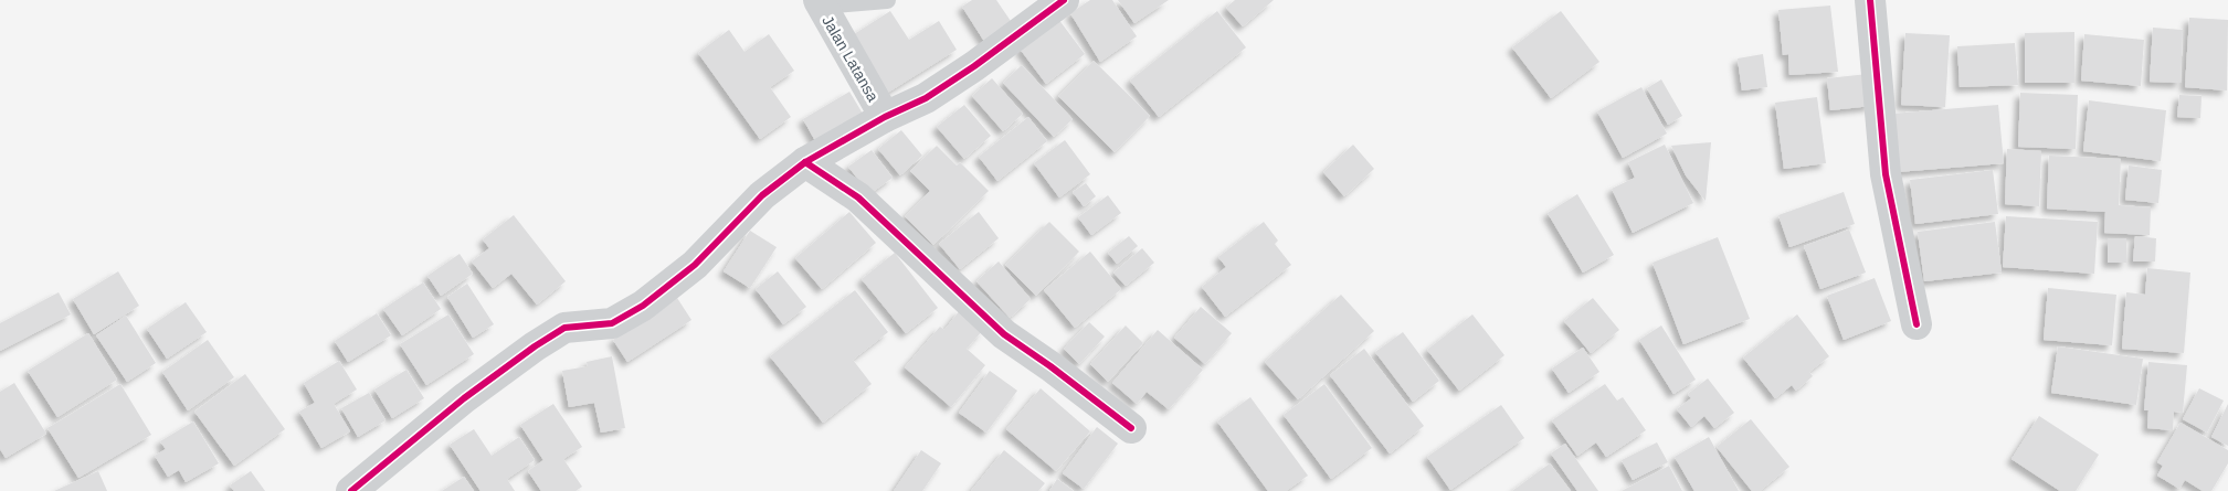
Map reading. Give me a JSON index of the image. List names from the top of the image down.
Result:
{
  "streets": {
    "street": ["Jalan Latansa"]
  }
}
